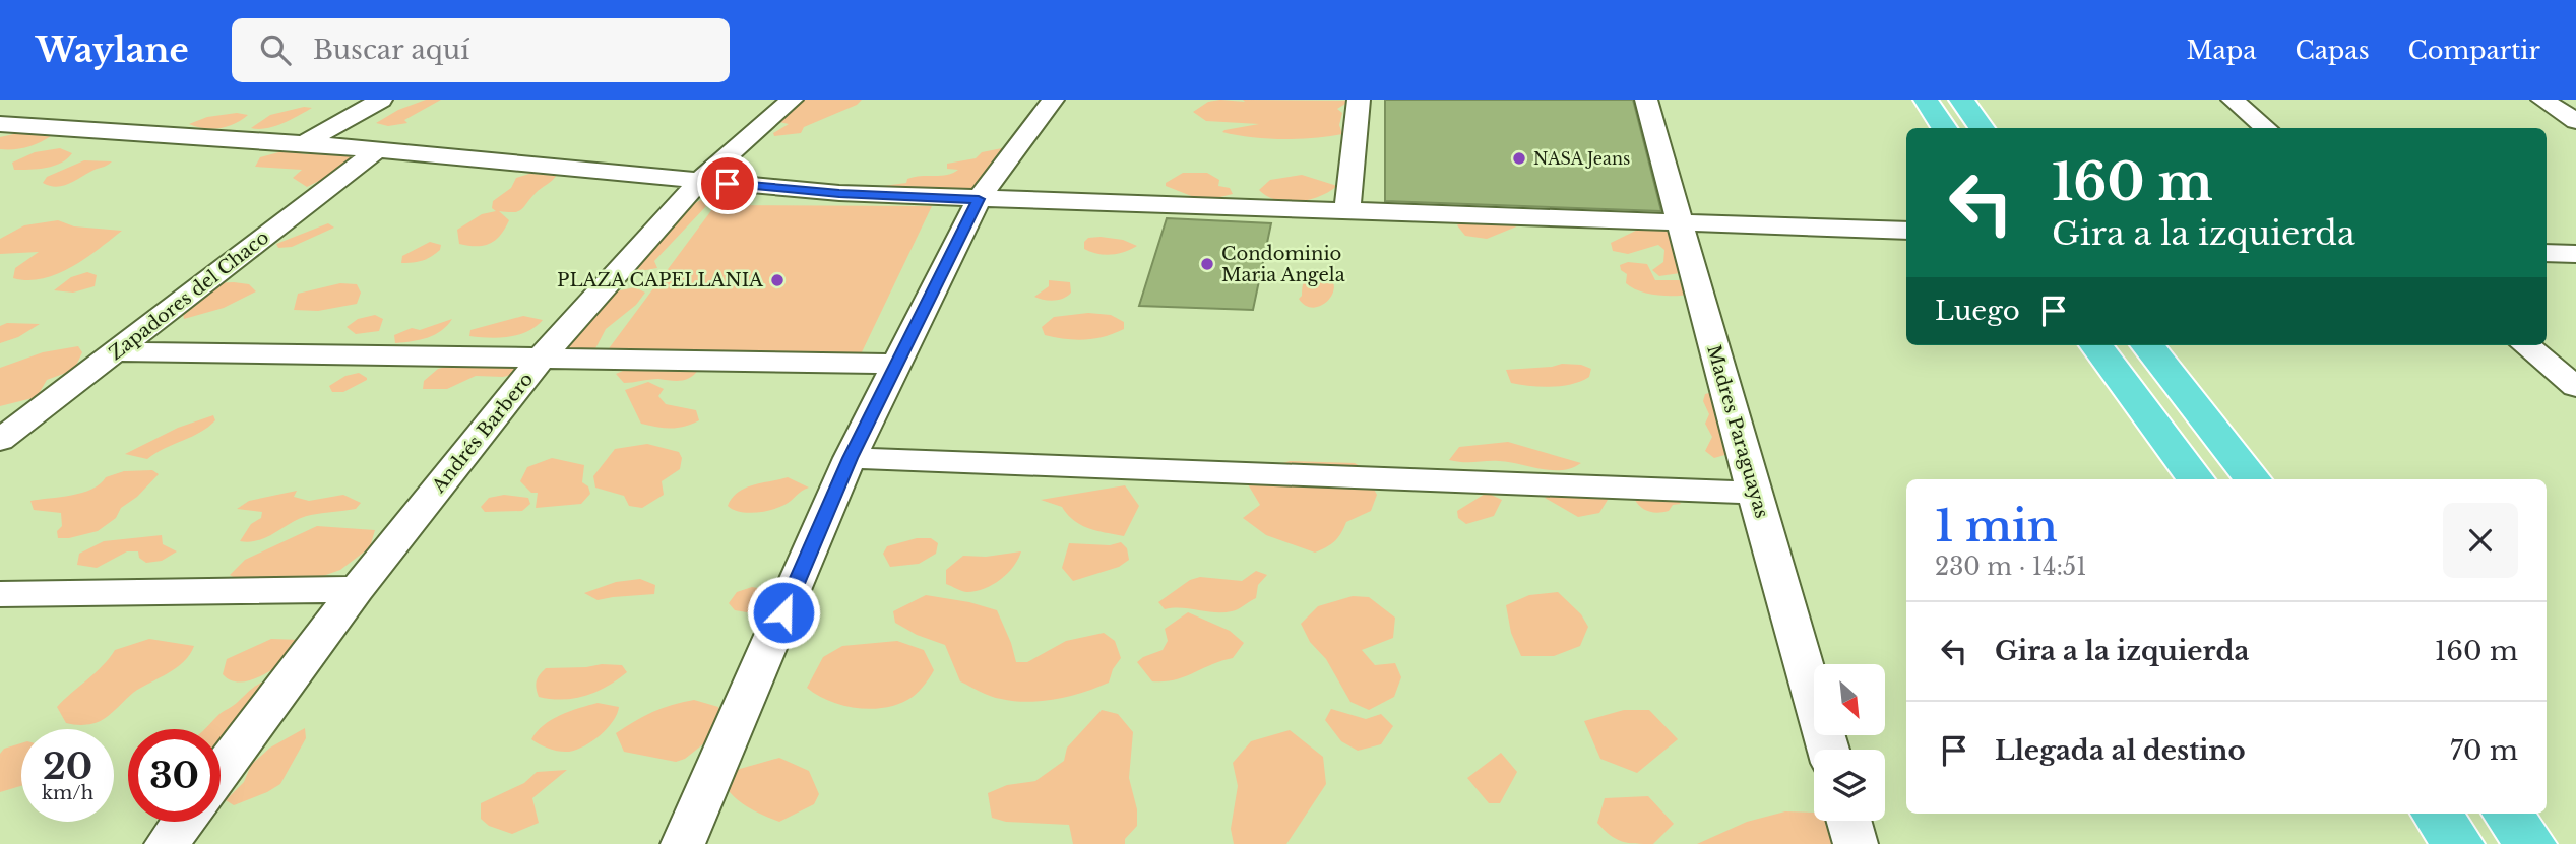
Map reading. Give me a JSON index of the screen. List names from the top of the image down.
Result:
{
  "streets": {
    "street": ["Zapadores del Chaco", "Madres Paraguayas", "Andrés Barbero"]
  },
  "places": ["NASA Jeans", "Condominio Maria Angela", "PLAZA CAPELLANIA"],
  "north": "bottom right",
  "page": {
    "header": "Waylane",
    "search": "Buscar aquí",
    "nav": ["Mapa", "Capas", "Compartir"],
    "turn": ["160 m", "Gira a la izquierda"],
    "then": "Luego",
    "heading": ["1 min", "230 m · 14:51"],
    "list": [
      {
        "name": "Gira a la izquierda",
        "value": "160 m"
      },
      {
        "name": "Llegada al destino",
        "value": "70 m"
      }
    ],
    "speed": "20 km/h",
    "limit": "30"
  }
}
